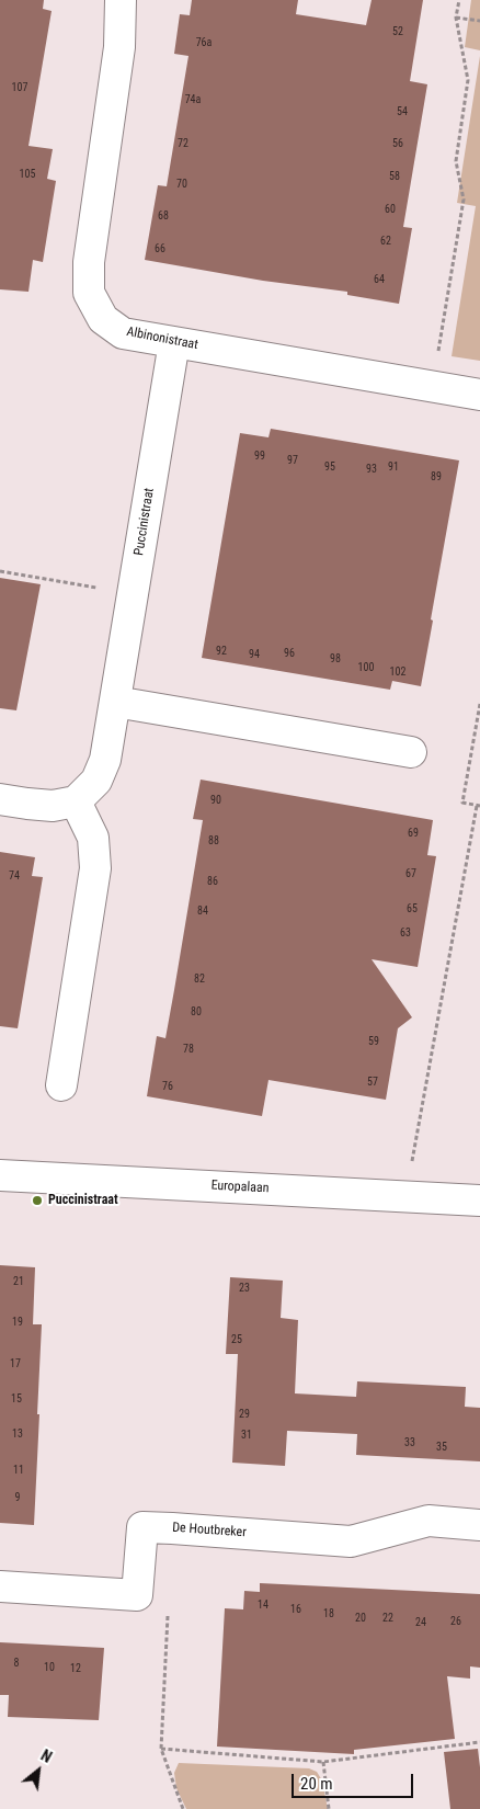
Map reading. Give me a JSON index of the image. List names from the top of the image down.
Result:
{
  "streets": {
    "street": [
      "Albinonistraat",
      "Puccinistraat",
      "Europalaan",
      "De Houtbreker"
    ]
  },
  "crossings": [
    ["Albinonistraat", "Puccinistraat"]
  ],
  "places": ["Puccinistraat"],
  "house_numbers": [
    "52",
    "76a",
    "107",
    "74a",
    "54",
    "72",
    "56",
    "105",
    "58",
    "70",
    "60",
    "68",
    "62",
    "66",
    "64",
    "99",
    "97",
    "95",
    "91",
    "93",
    "89",
    "92",
    "96",
    "94",
    "98",
    "100",
    "102",
    "90",
    "69",
    "88",
    "67",
    "74",
    "86",
    "65",
    "84",
    "63",
    "82",
    "80",
    "59",
    "78",
    "57",
    "76",
    "21",
    "23",
    "19",
    "25",
    "17",
    "15",
    "29",
    "13",
    "31",
    "33",
    "35",
    "11",
    "9",
    "14",
    "16",
    "18",
    "20",
    "22",
    "26",
    "24",
    "8",
    "10",
    "12"
  ],
  "scale_bar": "20 m",
  "north": "top right"
}
